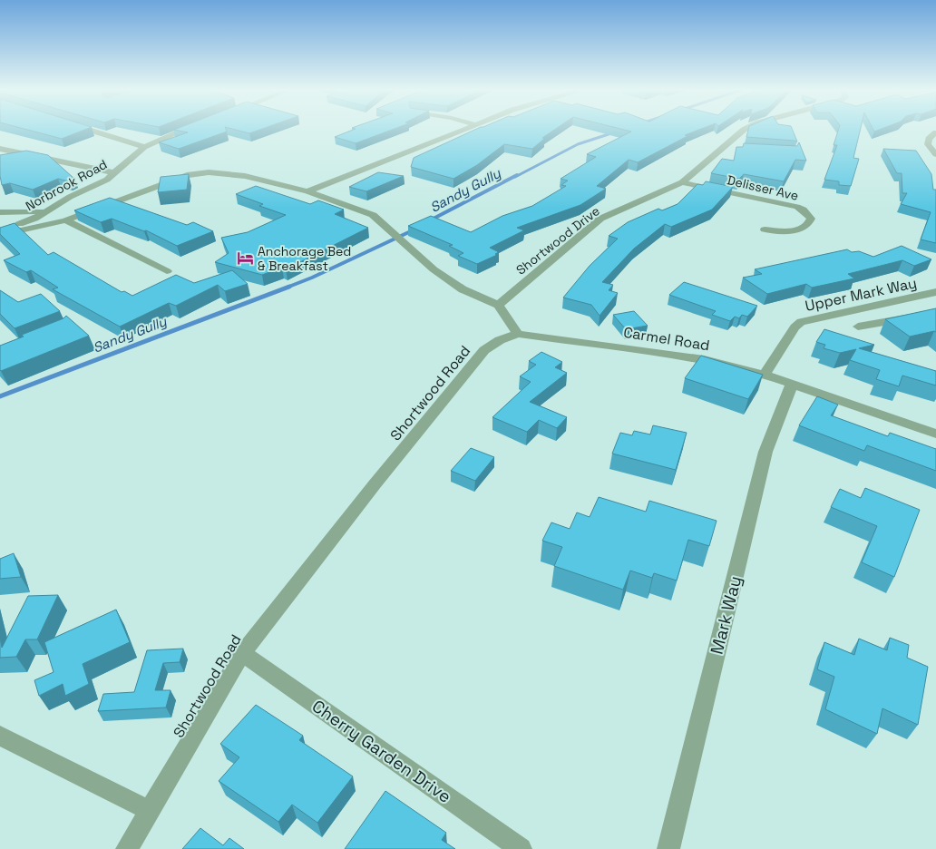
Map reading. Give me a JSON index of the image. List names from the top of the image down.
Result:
{
  "streets": {
    "street": [
      "Norbrook Road",
      "Delisser Ave",
      "Shortwood Drive",
      "Upper Mark Way",
      "Carmel Road",
      "Shortwood Road",
      "Mark Way",
      "Cherry Garden Drive"
    ]
  },
  "crossings": [
    ["Delisser Ave", "Shortwood Drive"],
    ["Upper Mark Way", "Carmel Road"],
    ["Carmel Road", "Shortwood Road"],
    ["Carmel Road", "Mark Way"],
    ["Shortwood Road", "Cherry Garden Drive"]
  ],
  "water": ["Sandy Gully"],
  "places": {
    "hotel": ["Anchorage Bed & Breakfast"]
  }
}
